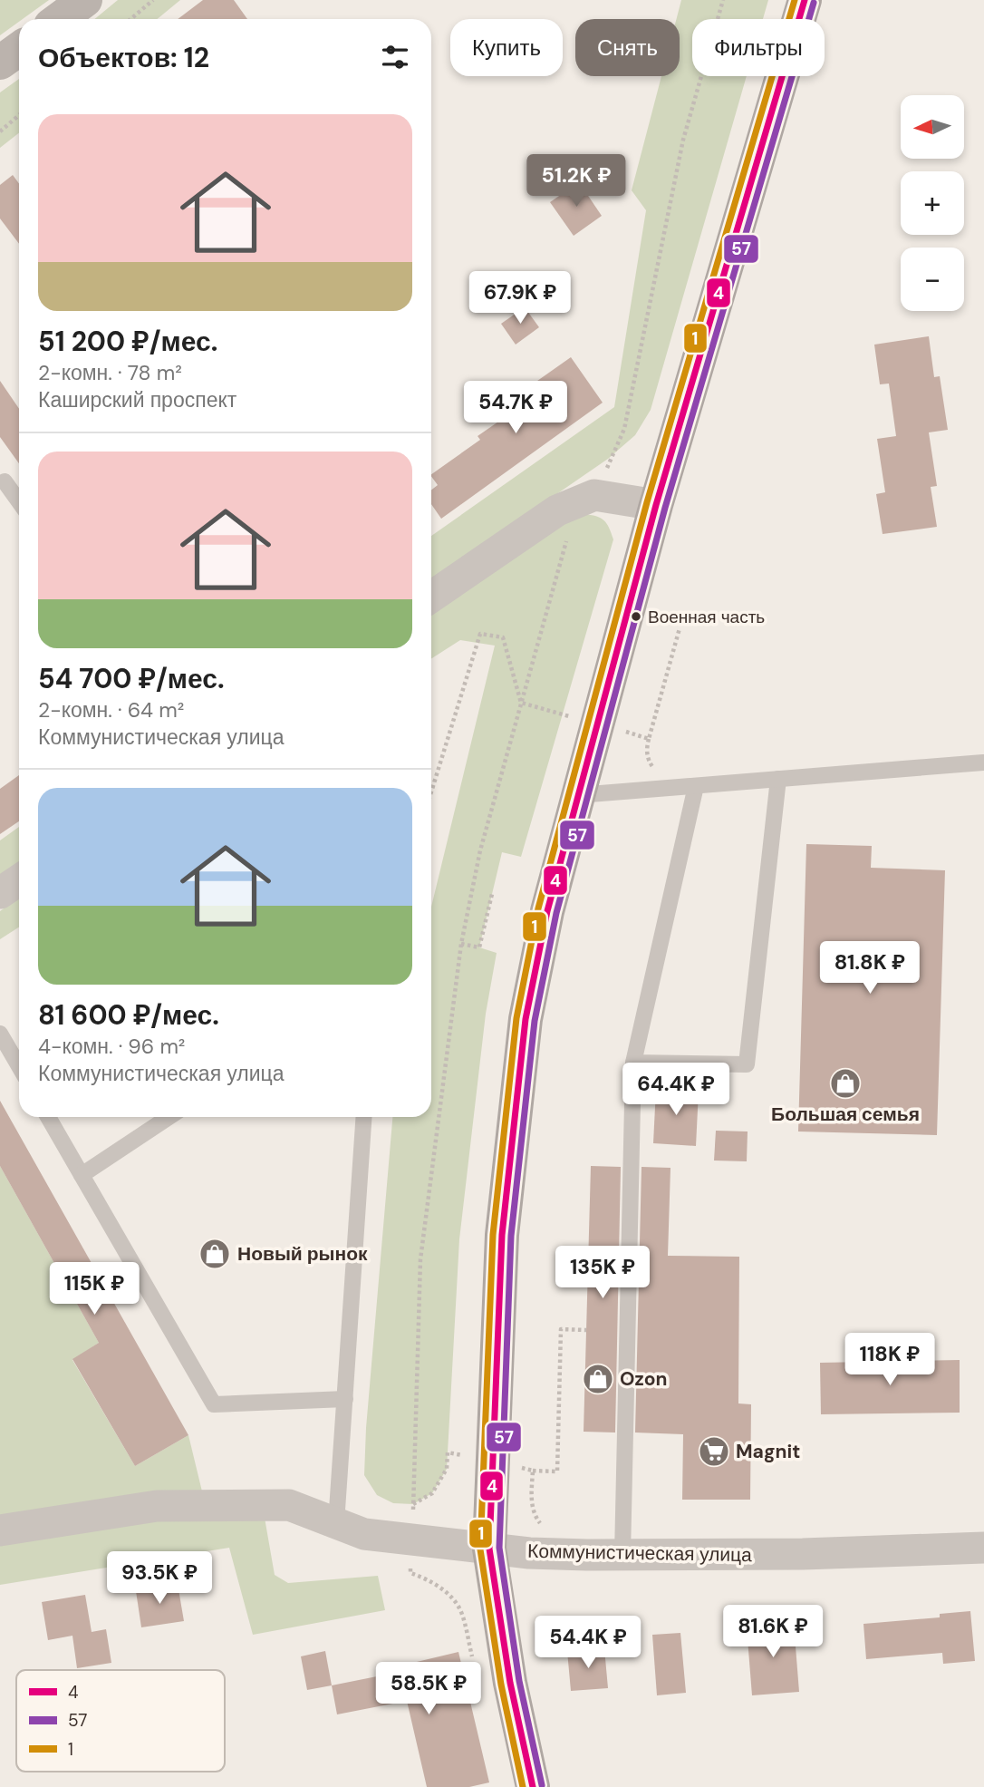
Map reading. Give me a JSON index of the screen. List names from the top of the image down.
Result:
{
  "streets": {
    "street": ["Коммунистическая улица"]
  },
  "places": {
    "other": ["Военная часть"],
    "shop": ["Большая семья", "Новый рынок", "Ozon"],
    "supermarket": ["Magnit"]
  },
  "lines": ["transit line 4", "transit line 1", "transit line 57"],
  "legend": ["4", "57", "1"],
  "north": "left",
  "page": {
    "chip": ["Купить", "Снять", "Фильтры"],
    "heading": "Объектов: 12",
    "map_buttons": ["+", "−"],
    "list": [
      {
        "name": "51 200 ₽/мес.",
        "note": "2-комн. · 78 m² · Каширский проспект"
      },
      {
        "name": "54 700 ₽/мес.",
        "note": "2-комн. · 64 m² · Коммунистическая улица"
      },
      {
        "name": "81 600 ₽/мес.",
        "note": "4-комн. · 96 m² · Коммунистическая улица"
      }
    ],
    "price": [
      "51.2K ₽",
      "67.9K ₽",
      "54.7K ₽",
      "81.8K ₽",
      "64.4K ₽",
      "135K ₽",
      "115K ₽",
      "118K ₽",
      "93.5K ₽",
      "81.6K ₽",
      "54.4K ₽",
      "58.5K ₽"
    ]
  }
}
